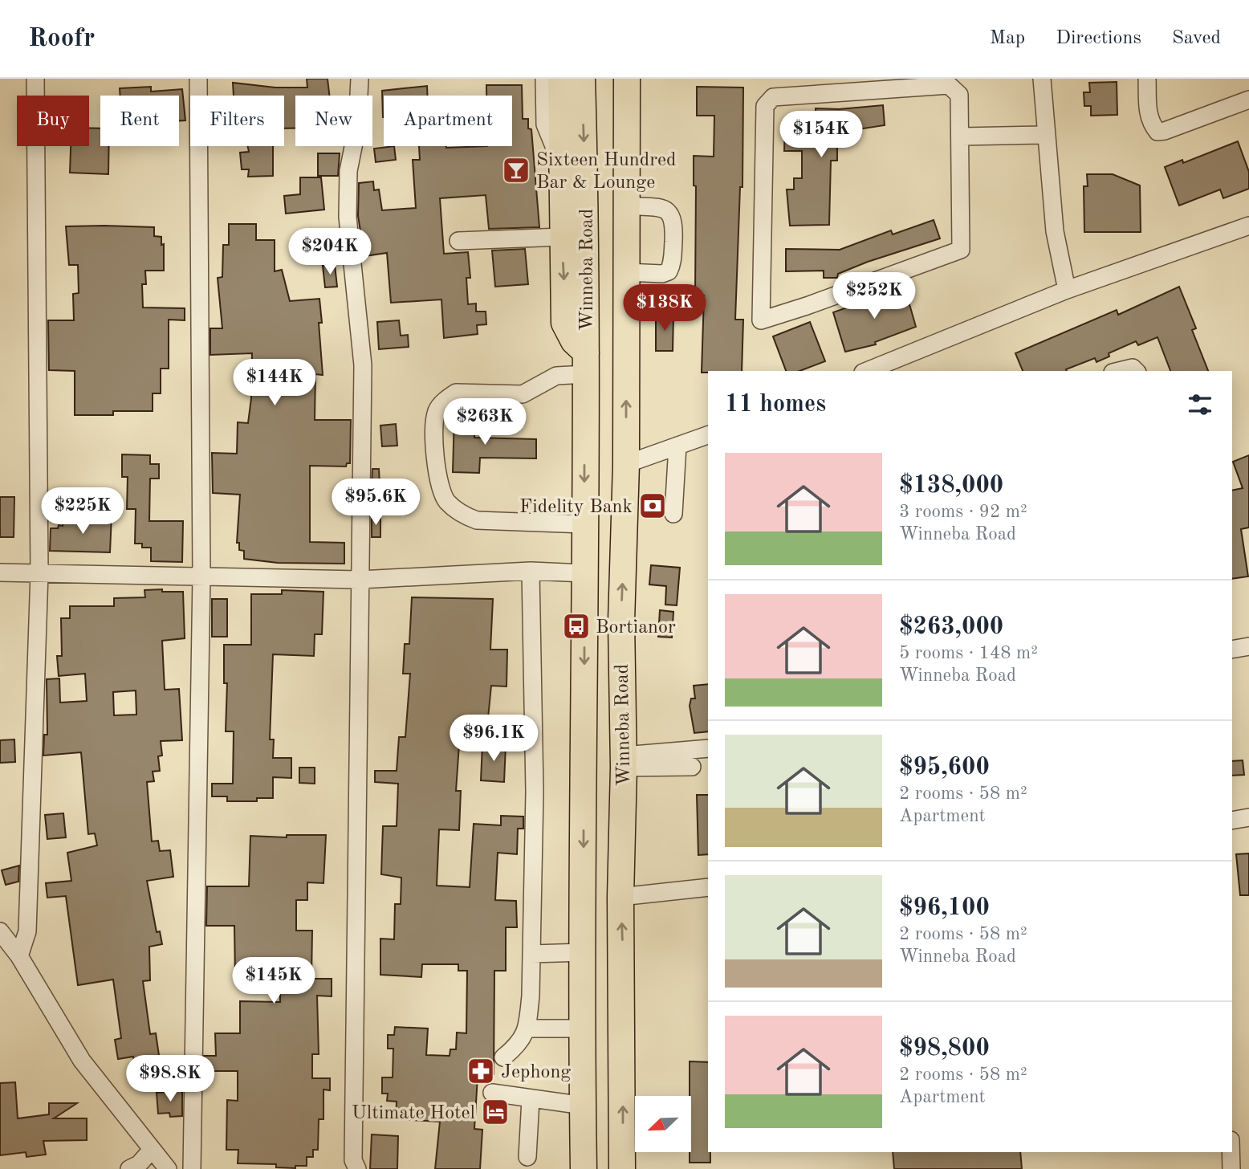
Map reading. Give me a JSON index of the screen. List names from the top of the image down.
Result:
{
  "streets": {
    "highway": ["Winneba Road"]
  },
  "places": {
    "bar": ["Sixteen Hundred Bar & Lounge"],
    "bank": ["Fidelity Bank"],
    "bus stop": ["Bortianor"],
    "pharmacy": ["Jephong"],
    "hotel": ["Ultimate Hotel"]
  },
  "north": "bottom left",
  "page": {
    "header": "Roofr",
    "nav": ["Map", "Directions", "Saved"],
    "chip": [
      "Buy",
      "Rent",
      "Filters",
      "New",
      "Apartment"
    ],
    "price": [
      "$154K",
      "$204K",
      "$252K",
      "$138K",
      "$144K",
      "$263K",
      "$95.6K",
      "$225K",
      "$96.1K",
      "$145K",
      "$98.8K"
    ],
    "heading": "11 homes",
    "list": [
      {
        "name": "$138,000",
        "note": "3 rooms · 92 m² · Winneba Road"
      },
      {
        "name": "$263,000",
        "note": "5 rooms · 148 m² · Winneba Road"
      },
      {
        "name": "$95,600",
        "note": "2 rooms · 58 m² · Apartment"
      },
      {
        "name": "$96,100",
        "note": "2 rooms · 58 m² · Winneba Road"
      },
      {
        "name": "$98,800",
        "note": "2 rooms · 58 m² · Apartment"
      }
    ]
  }
}
